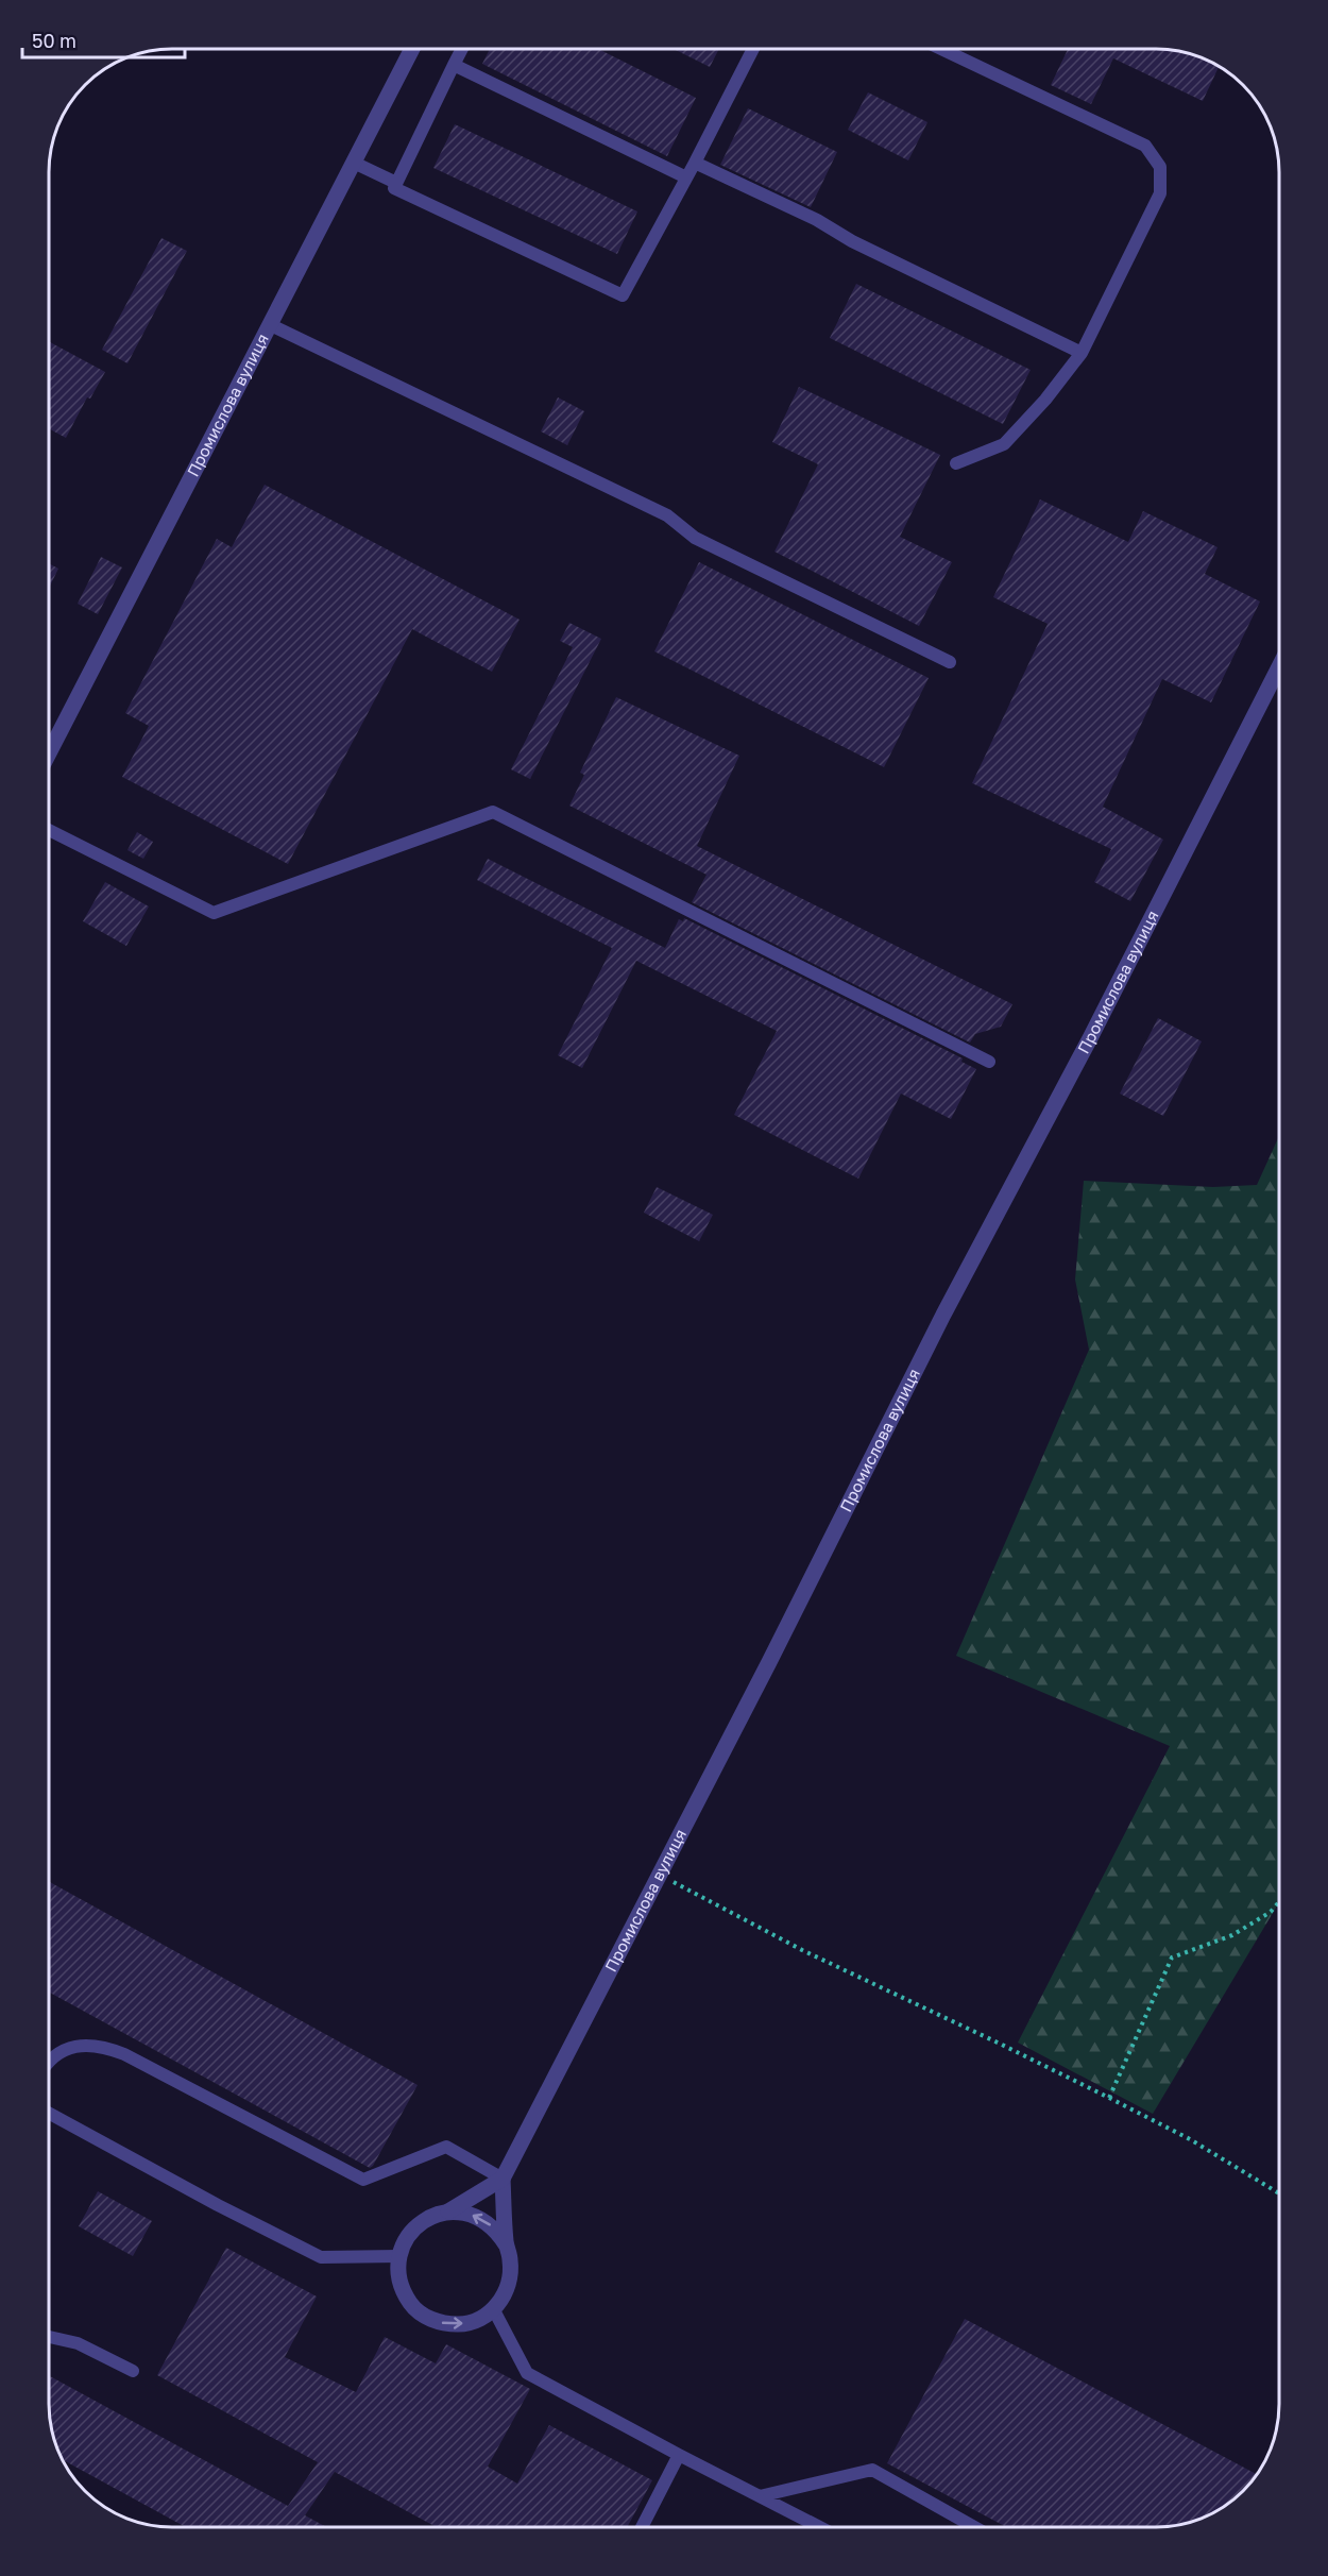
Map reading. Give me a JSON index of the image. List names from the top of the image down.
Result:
{
  "streets": {
    "street": ["Промислова вулиця"]
  },
  "scale_bar": "50 m"
}
